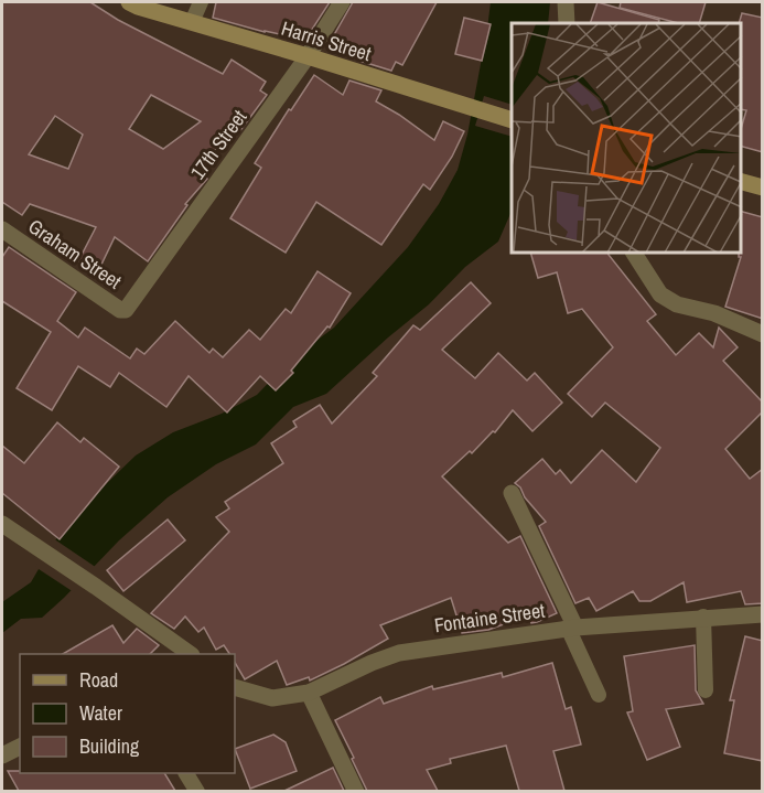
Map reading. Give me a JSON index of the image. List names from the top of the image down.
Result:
{
  "streets": {
    "main road": ["Harris Street"],
    "street": ["17th Street", "Graham Street", "Fontaine Street"]
  },
  "crossings": [
    ["Harris Street", "17th Street"],
    ["17th Street", "Graham Street"]
  ],
  "legend": ["Road", "Water", "Building"]
}
